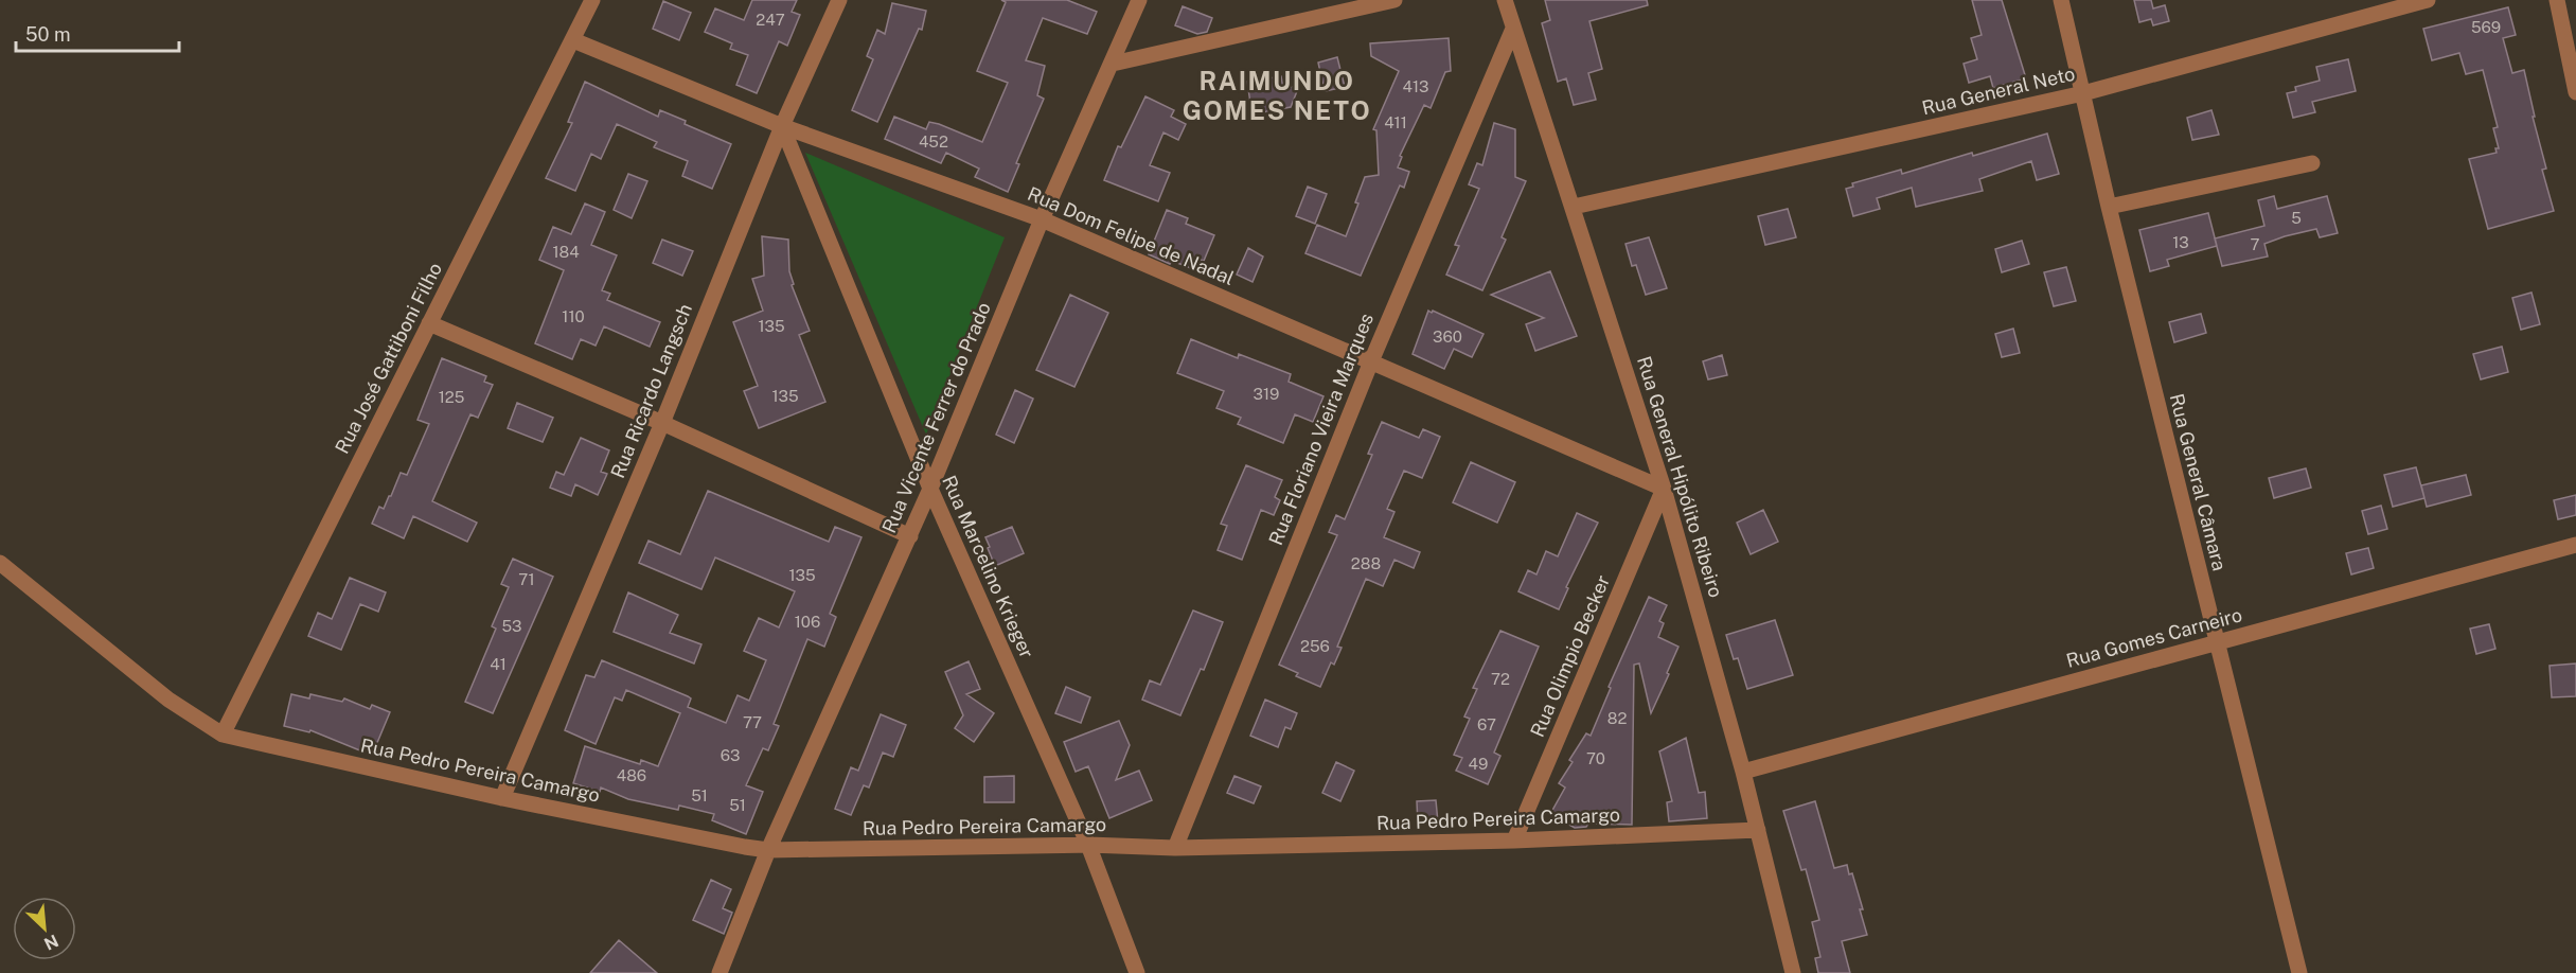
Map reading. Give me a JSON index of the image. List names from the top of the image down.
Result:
{
  "streets": {
    "street": [
      "Rua General Neto",
      "Rua Dom Felipe de Nadal",
      "Rua José Gattiboni Filho",
      "Rua Ricardo Langsch",
      "Rua Vicente Ferrer do Prado",
      "Rua Floriano Vieira Marques",
      "Rua General Hipólito Ribeiro",
      "Rua General Câmara",
      "Rua Marcelino Krieger",
      "Rua Gomes Carneiro",
      "Rua Olimpio Becker",
      "Rua Pedro Pereira Camargo"
    ]
  },
  "crossings": [
    ["Rua General Neto", "Rua General Hipólito Ribeiro"],
    ["Rua General Neto", "Rua General Câmara"],
    ["Rua Dom Felipe de Nadal", "Rua José Gattiboni Filho"],
    ["Rua Dom Felipe de Nadal", "Rua Ricardo Langsch"],
    ["Rua Dom Felipe de Nadal", "Rua Vicente Ferrer do Prado"],
    ["Rua Dom Felipe de Nadal", "Rua Floriano Vieira Marques"],
    ["Rua Dom Felipe de Nadal", "Rua General Hipólito Ribeiro"],
    ["Rua Dom Felipe de Nadal", "Rua Marcelino Krieger"],
    ["Rua Dom Felipe de Nadal", "Rua Olimpio Becker"],
    ["Rua José Gattiboni Filho", "Rua Pedro Pereira Camargo"],
    ["Rua Ricardo Langsch", "Rua Marcelino Krieger"],
    ["Rua Ricardo Langsch", "Rua Pedro Pereira Camargo"],
    ["Rua Vicente Ferrer do Prado", "Rua Marcelino Krieger"],
    ["Rua Vicente Ferrer do Prado", "Rua Pedro Pereira Camargo"],
    ["Rua Floriano Vieira Marques", "Rua General Hipólito Ribeiro"],
    ["Rua Floriano Vieira Marques", "Rua Pedro Pereira Camargo"],
    ["Rua General Hipólito Ribeiro", "Rua Gomes Carneiro"],
    ["Rua General Hipólito Ribeiro", "Rua Olimpio Becker"],
    ["Rua General Hipólito Ribeiro", "Rua Pedro Pereira Camargo"],
    ["Rua General Câmara", "Rua Gomes Carneiro"],
    ["Rua Marcelino Krieger", "Rua Pedro Pereira Camargo"],
    ["Rua Olimpio Becker", "Rua Pedro Pereira Camargo"]
  ],
  "districts": ["RAIMUNDO GOMES NETO"],
  "house_numbers": [
    "247",
    "569",
    "413",
    "411",
    "452",
    "5",
    "13",
    "7",
    "184",
    "110",
    "135",
    "360",
    "319",
    "135",
    "125",
    "288",
    "135",
    "71",
    "106",
    "53",
    "256",
    "41",
    "72",
    "82",
    "77",
    "67",
    "63",
    "70",
    "49",
    "486",
    "51",
    "51"
  ],
  "scale_bar": "50 m",
  "north": "bottom right"
}
